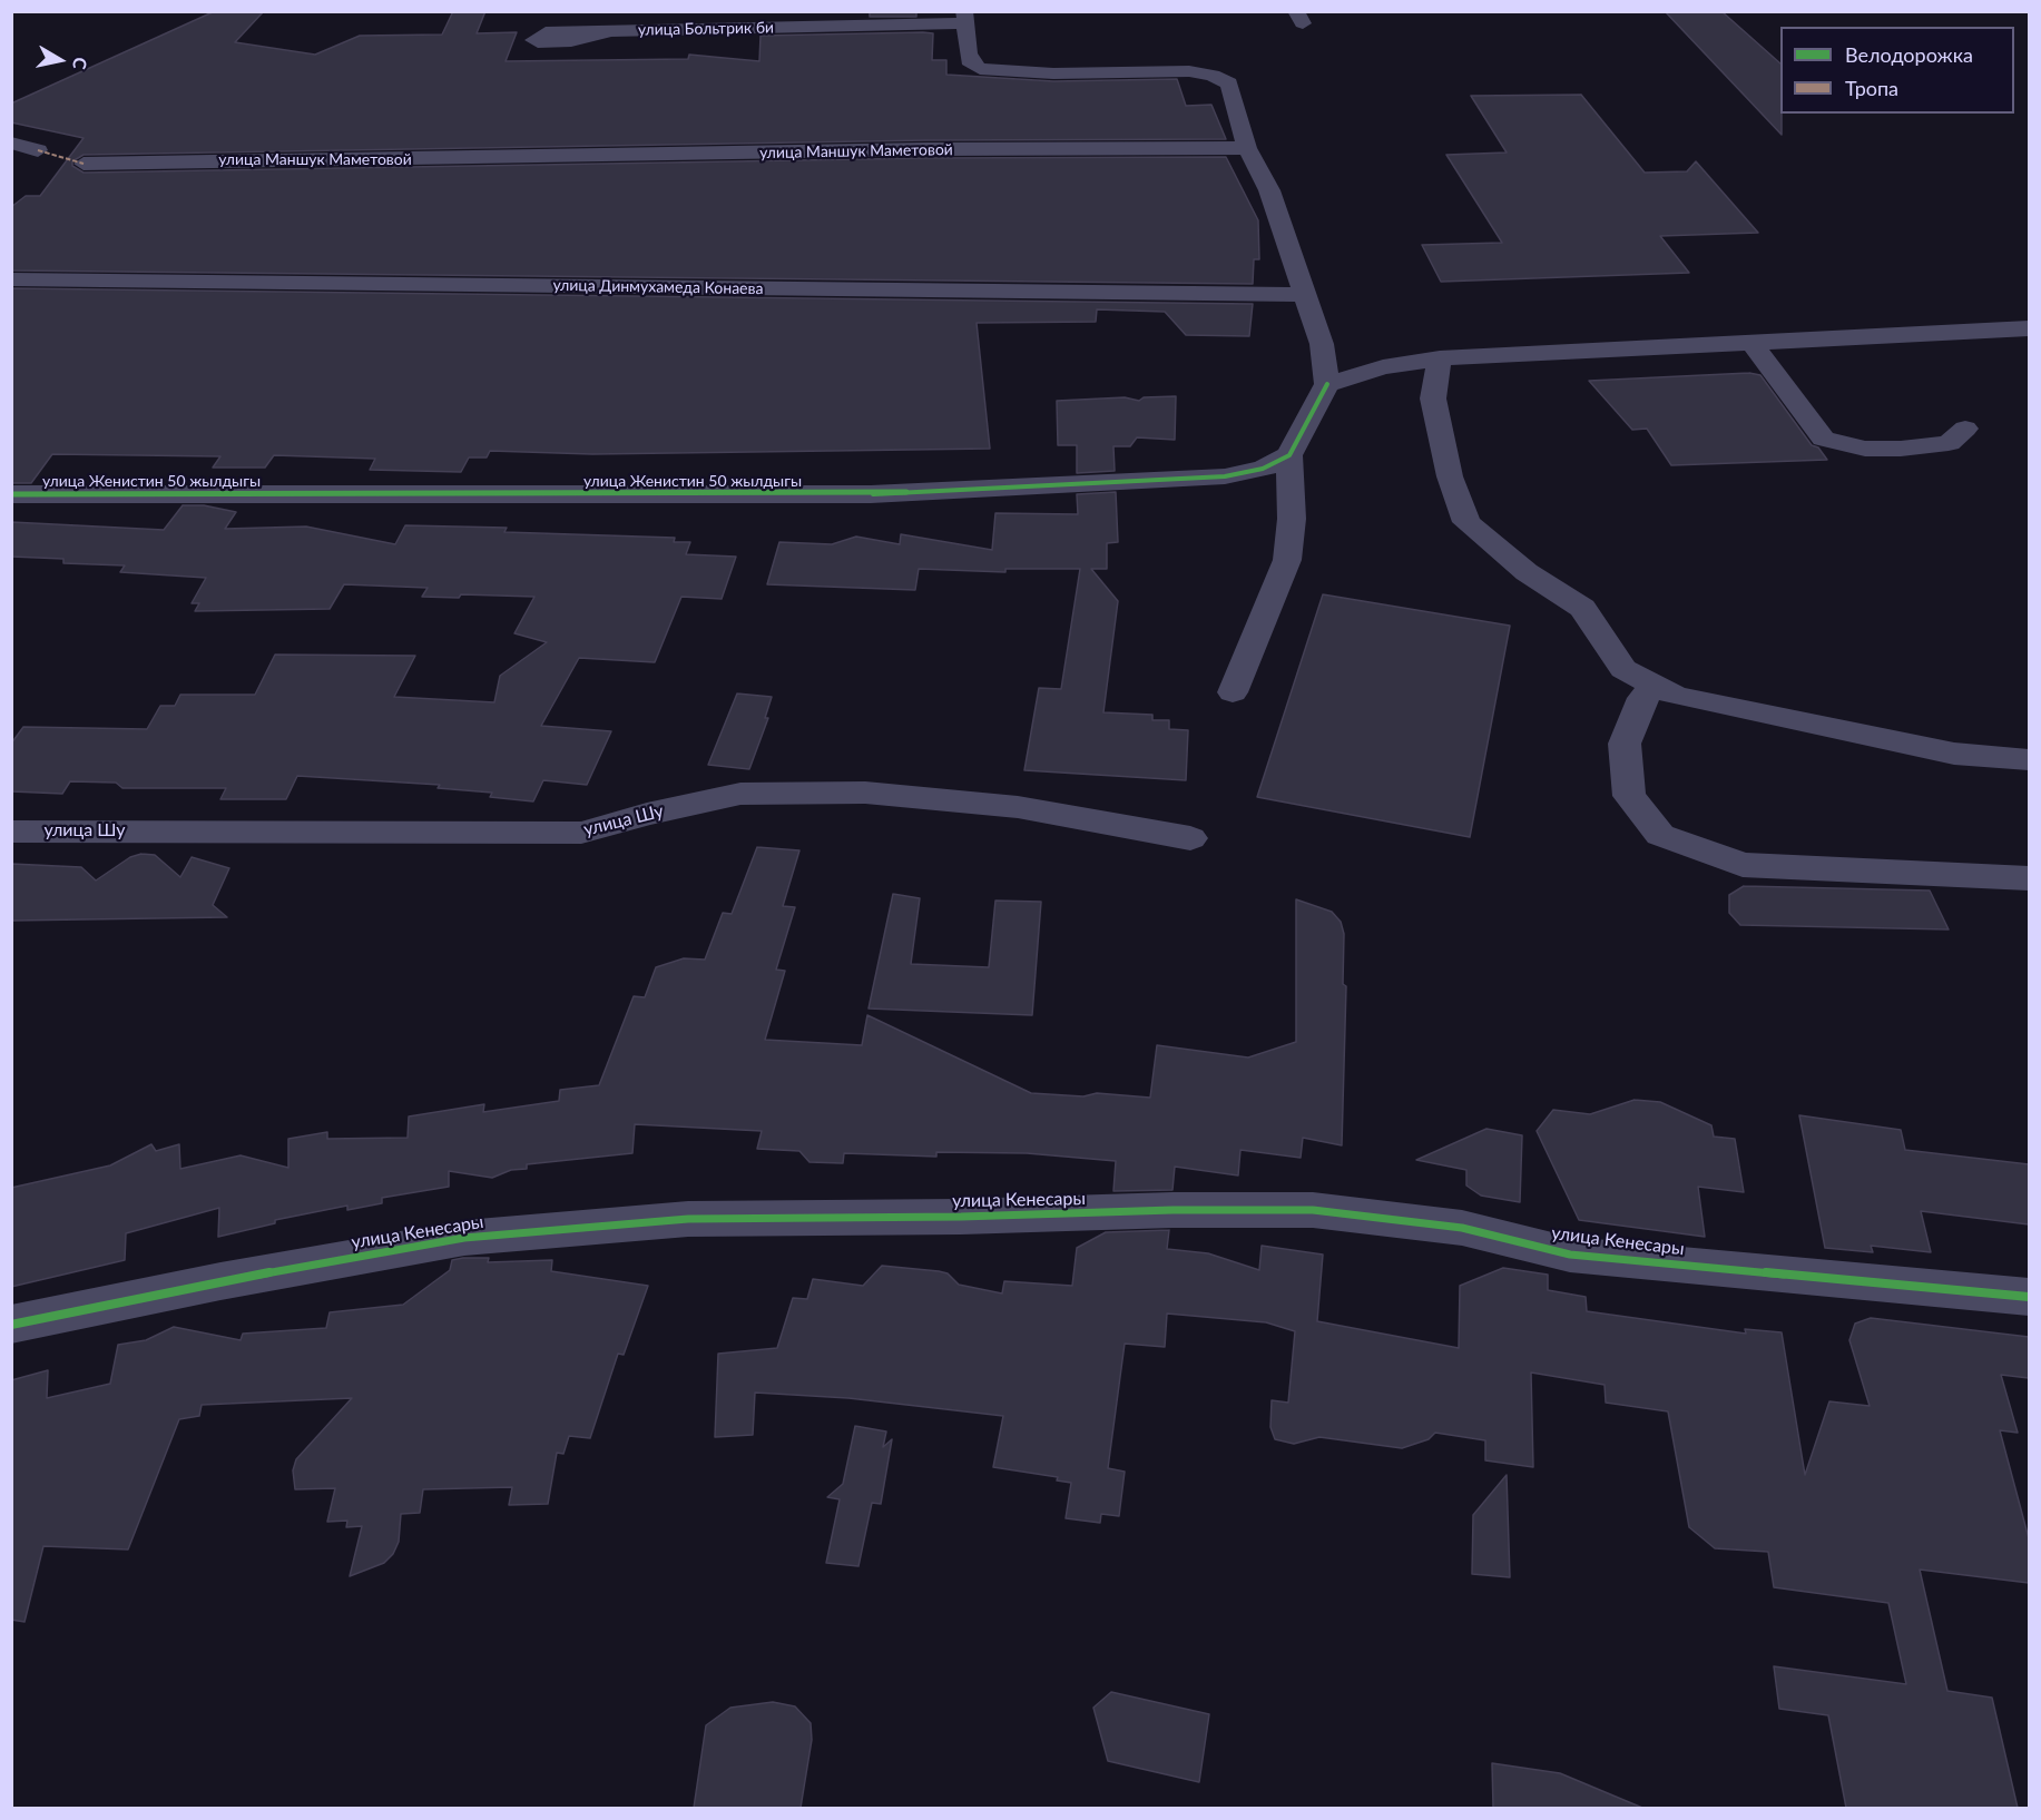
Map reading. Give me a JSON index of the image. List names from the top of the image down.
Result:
{
  "streets": {
    "street": [
      "улица Больтрик би",
      "улица Маншук Маметовой",
      "улица Динмухамеда Конаева",
      "улица Женистин 50 жылдыгы",
      "улица Шу",
      "улица Кенесары"
    ]
  },
  "legend": ["Велодорожка", "Тропа"],
  "north": "right"
}
